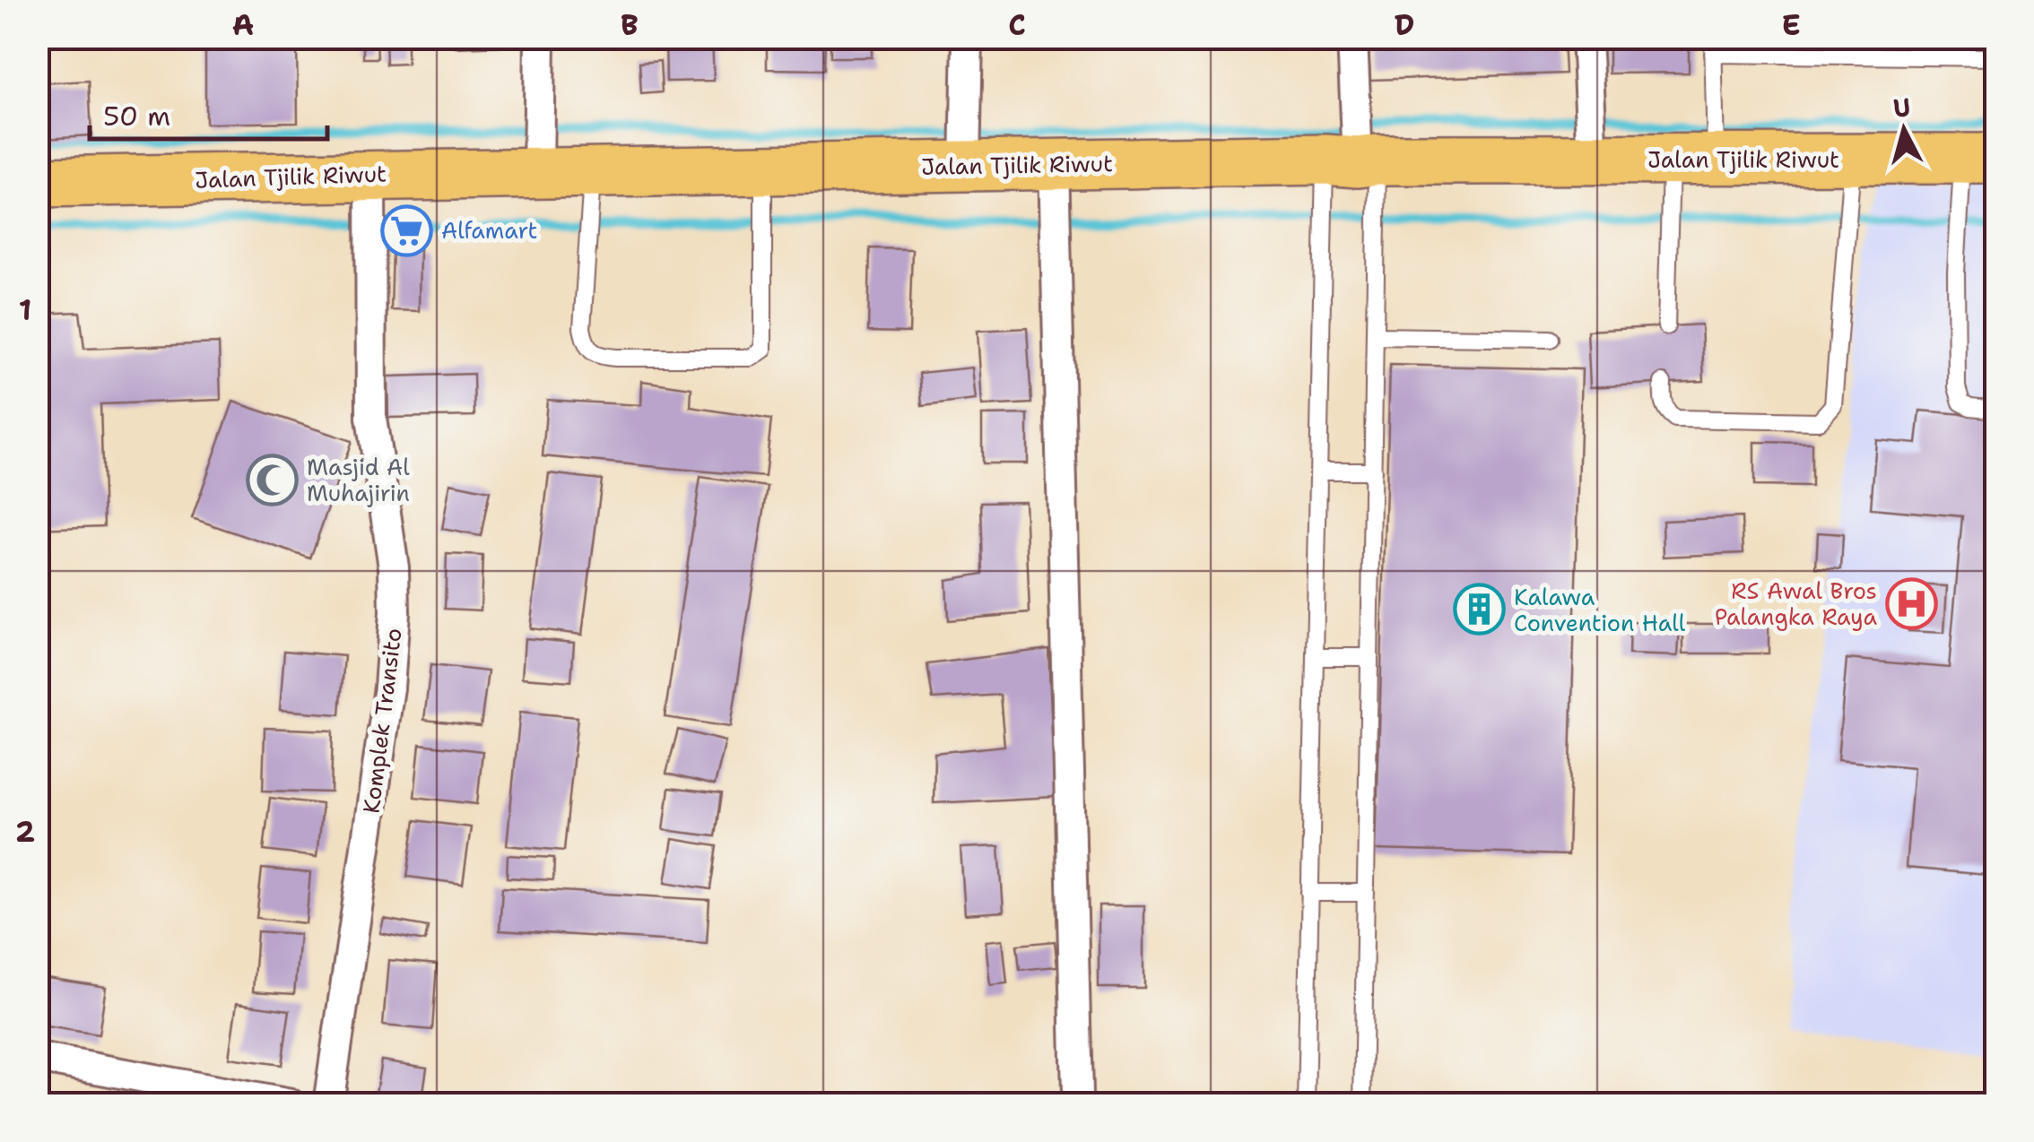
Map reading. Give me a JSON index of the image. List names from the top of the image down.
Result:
{
  "streets": {
    "highway": ["Jalan Tjilik Riwut"],
    "street": ["Komplek Transito"]
  },
  "crossings": [
    ["Jalan Tjilik Riwut", "Komplek Transito"]
  ],
  "places": {
    "supermarket": ["Alfamart"],
    "mosque": ["Masjid Al Muhajirin"],
    "hospital": ["RS Awal Bros Palangka Raya"],
    "building": ["Kalawa Convention Hall"]
  },
  "scale_bar": "50 m",
  "north": "top",
  "grid": {
    "columns": [
      "A",
      "B",
      "C",
      "D",
      "E"
    ],
    "rows": ["1", "2"]
  }
}
